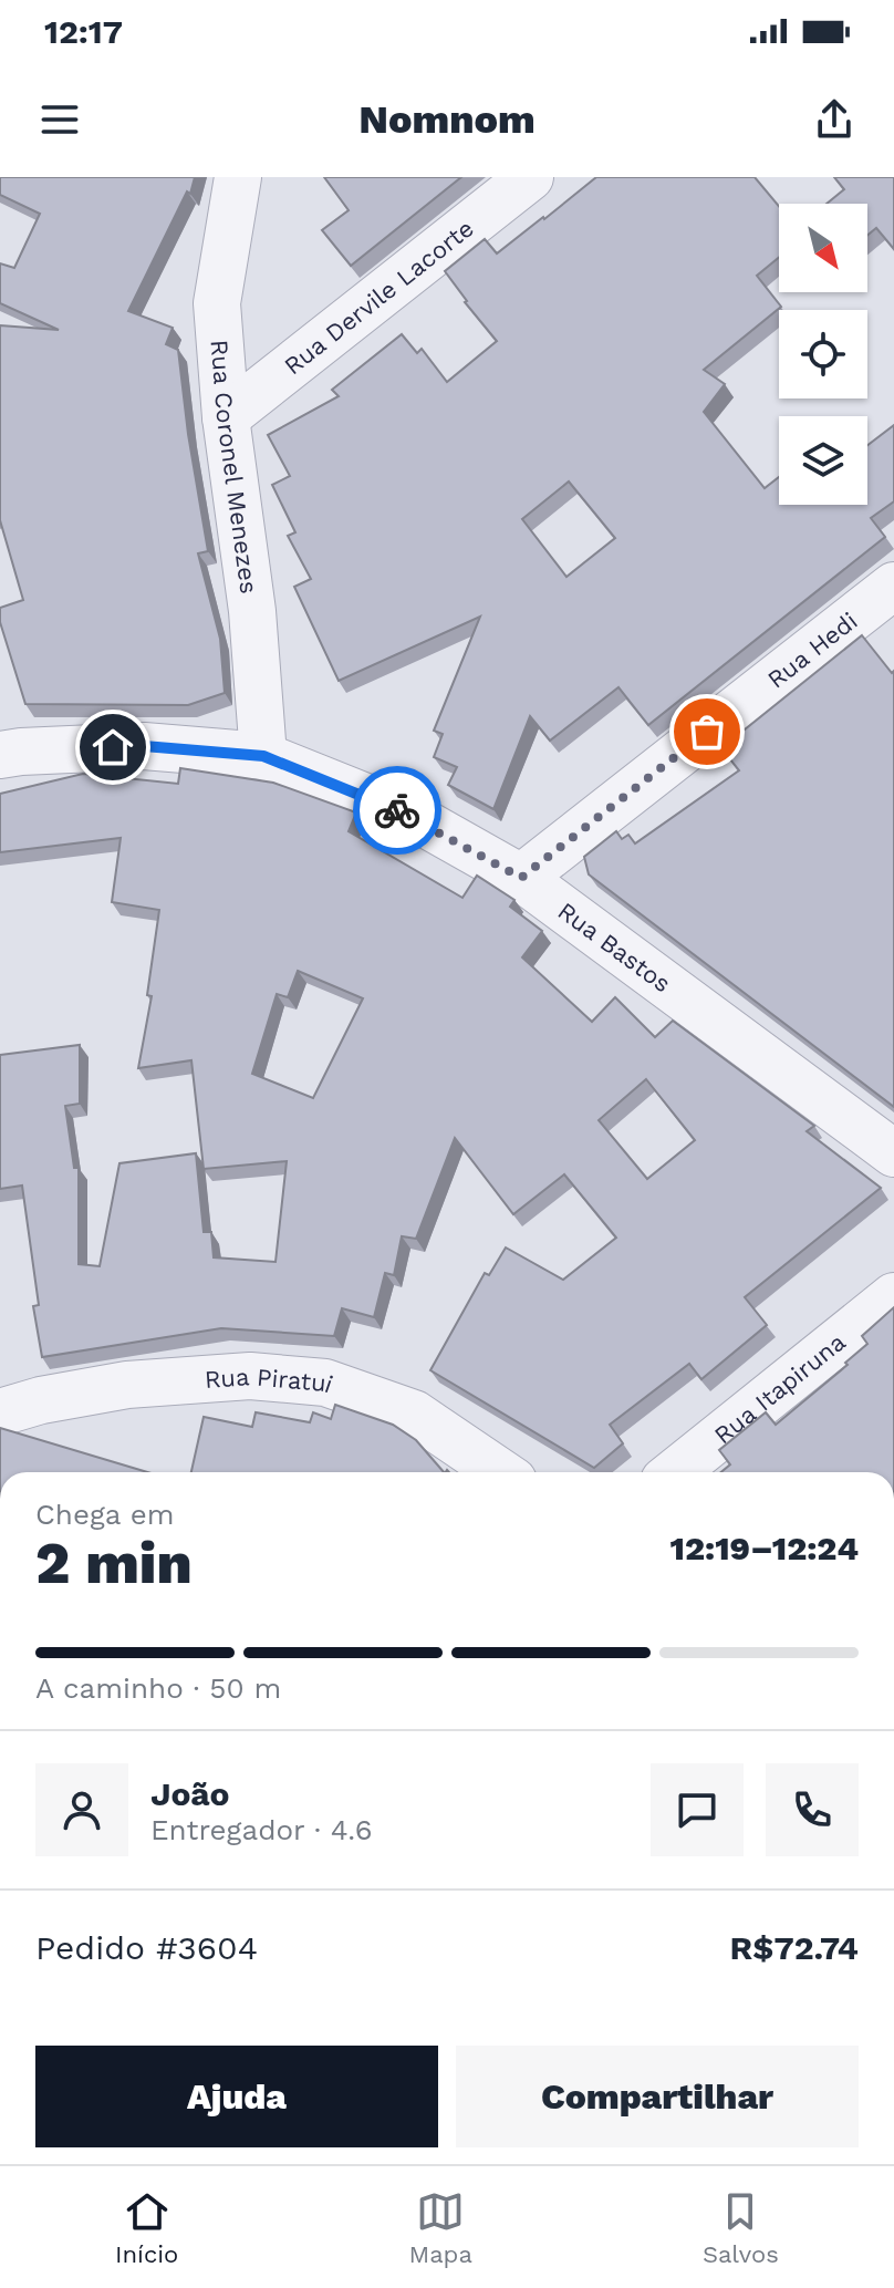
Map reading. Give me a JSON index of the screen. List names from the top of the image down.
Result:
{
  "streets": {
    "street": [
      "Rua Dervile Lacorte",
      "Rua Coronel Menezes",
      "Rua Hedi",
      "Rua Bastos",
      "Rua Piratui",
      "Rua Itapiruna"
    ]
  },
  "crossings": [
    ["Rua Dervile Lacorte", "Rua Coronel Menezes"],
    ["Rua Coronel Menezes", "Rua Bastos"],
    ["Rua Hedi", "Rua Bastos"]
  ],
  "north": "bottom right",
  "page": {
    "status": "12:17",
    "header": "Nomnom",
    "heading": ["2 min", "Chega em", "12:19–12:24"],
    "panel": [
      "João",
      "Entregador · 4.6",
      "Pedido #3604",
      "R$72.74"
    ],
    "bar": "A caminho · 50 m",
    "buttons": ["Ajuda", "Compartilhar"],
    "tabs": ["Início", "Mapa", "Salvos"]
  }
}
